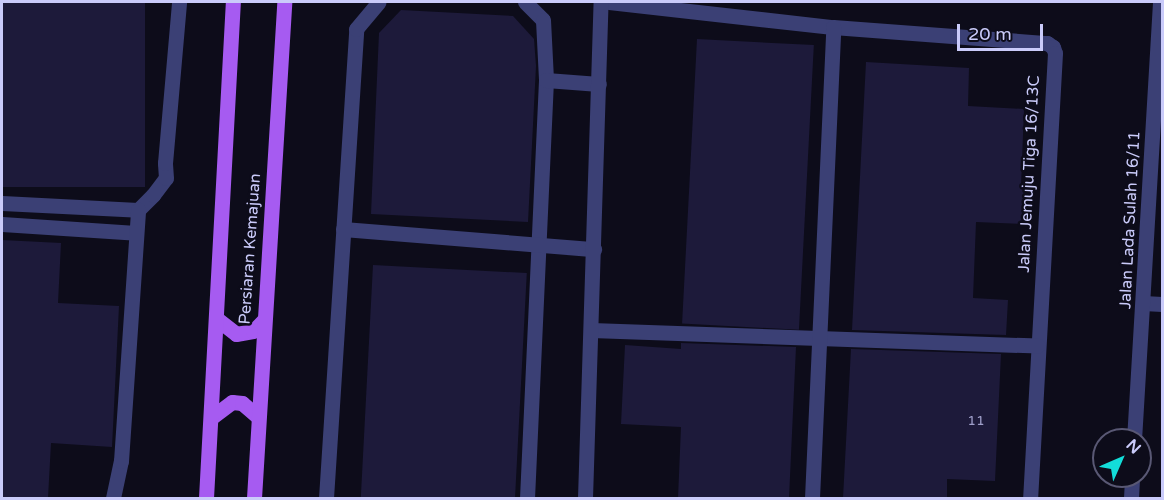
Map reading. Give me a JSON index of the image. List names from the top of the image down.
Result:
{
  "streets": {
    "main road": ["Persiaran Kemajuan"],
    "street": ["Jalan Jemuju Tiga 16/13C", "Jalan Lada Sulah 16/11"]
  },
  "house_numbers": ["11"],
  "scale_bar": "20 m",
  "north": "top right"
}
